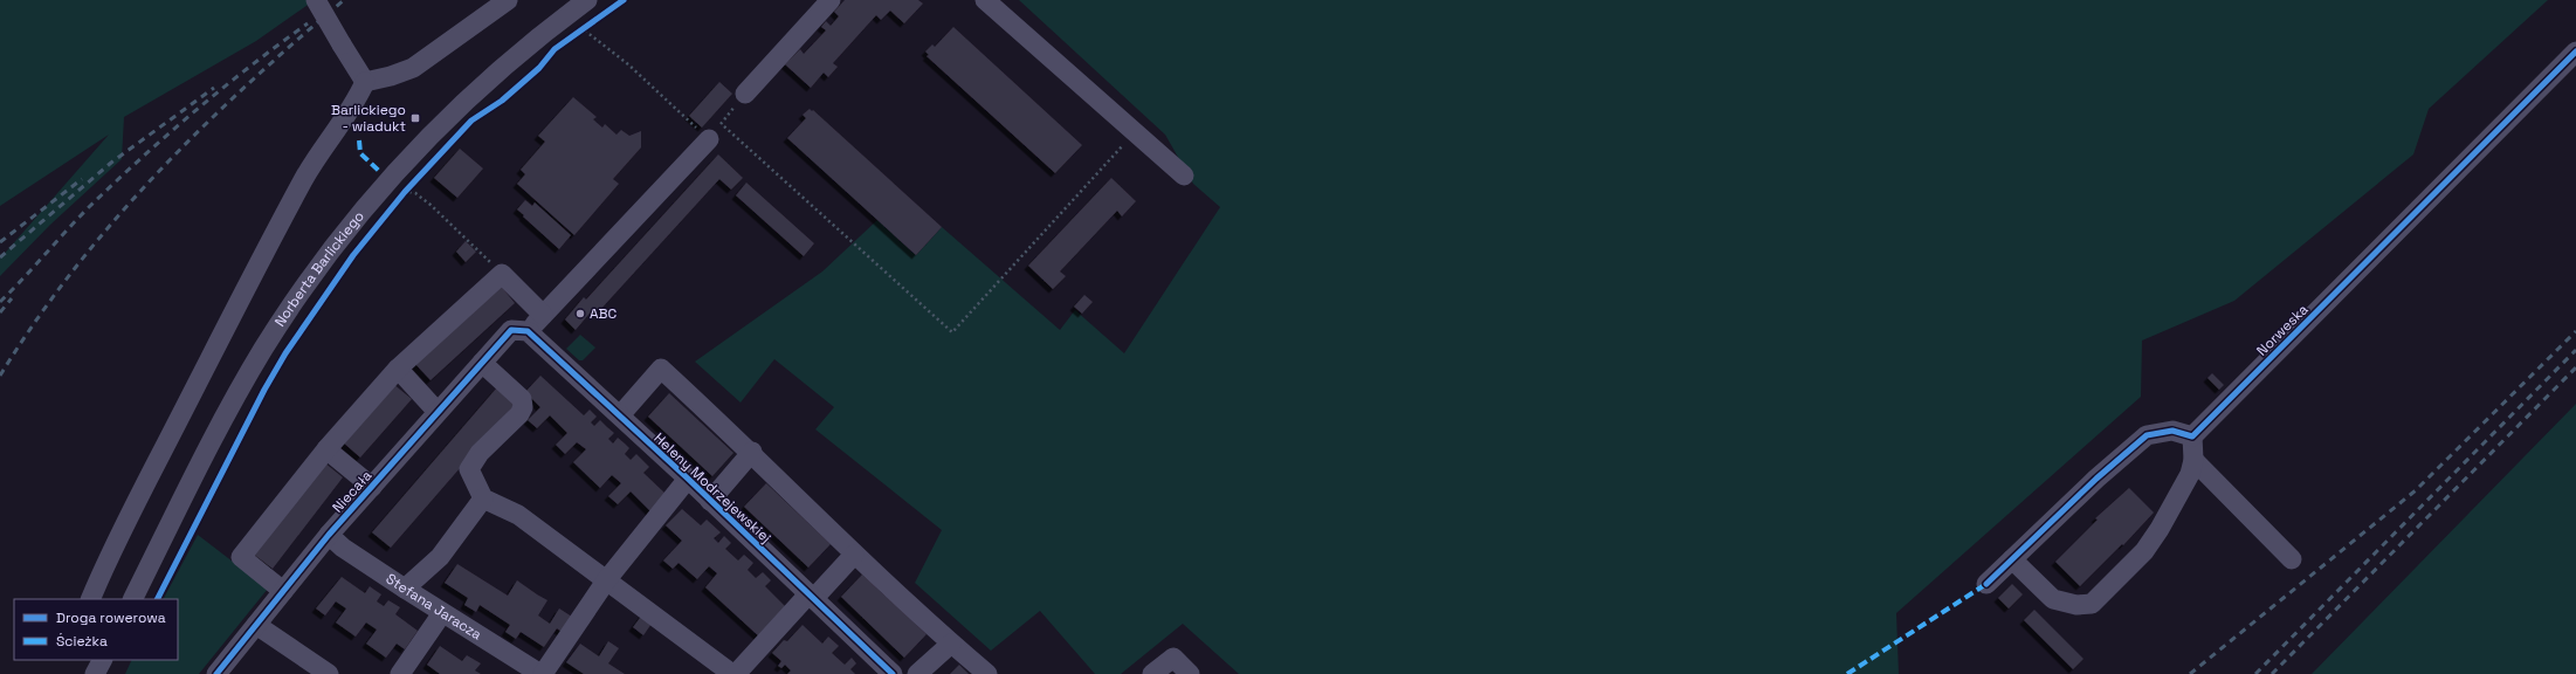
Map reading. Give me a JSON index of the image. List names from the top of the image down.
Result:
{
  "streets": {
    "street": [
      "Norberta Barlickiego",
      "Norweska",
      "Heleny Modrzejewskiej",
      "Niecała",
      "Stefana Jaracza"
    ]
  },
  "crossings": [
    ["Heleny Modrzejewskiej", "Niecała"],
    ["Niecała", "Stefana Jaracza"]
  ],
  "places": {
    "transit": ["Barlickiego - wiadukt"],
    "other": ["ABC"]
  },
  "legend": ["Droga rowerowa", "Ścieżka"]
}
